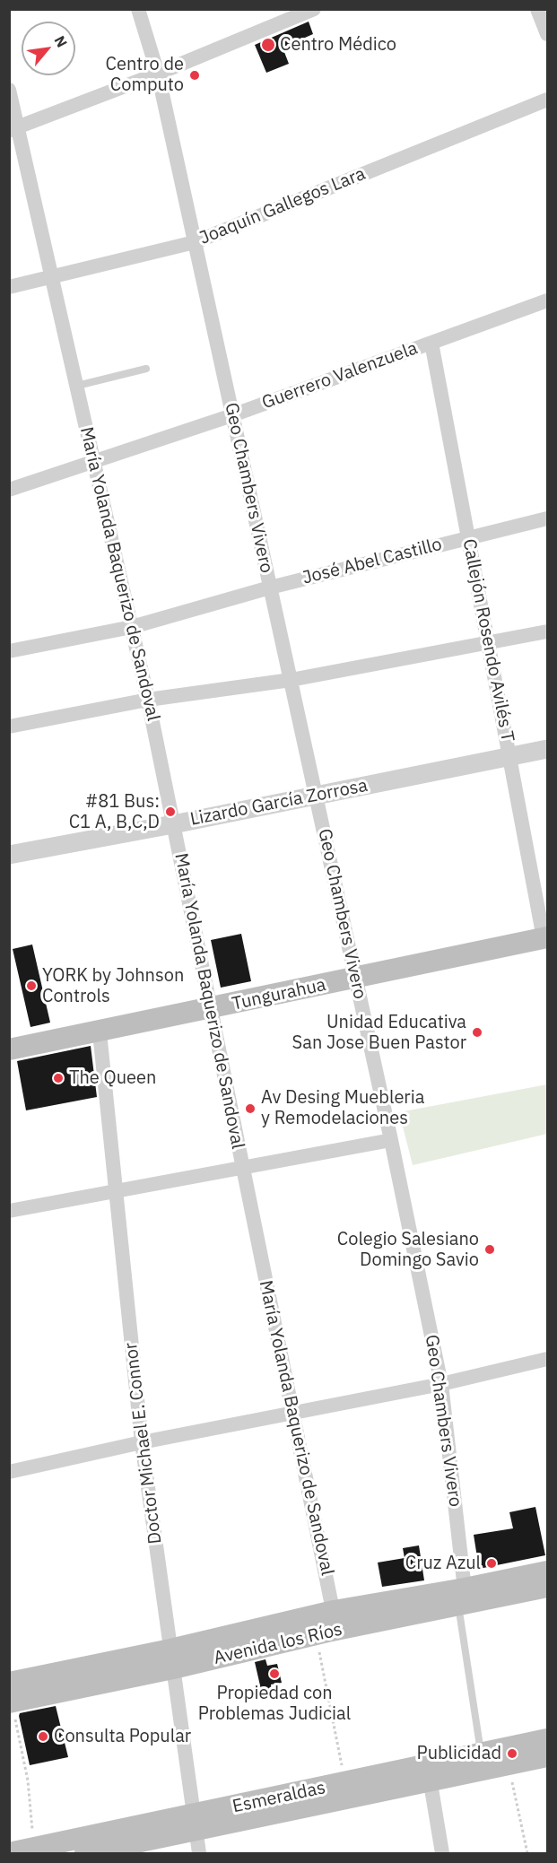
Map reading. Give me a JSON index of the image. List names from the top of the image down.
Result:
{
  "streets": {
    "main road": ["Tungurahua", "Avenida los Ríos", "Esmeraldas"],
    "street": [
      "Joaquín Gallegos Lara",
      "Guerrero Valenzuela",
      "Geo Chambers Vivero",
      "José Abel Castillo",
      "María Yolanda Baquerizo de Sandoval",
      "Callejón Rosendo Avilés T",
      "Lizardo García Zorrosa",
      "Doctor Michael E. Connor"
    ]
  },
  "crossings": [
    ["Joaquín Gallegos Lara", "Geo Chambers Vivero"],
    ["Joaquín Gallegos Lara", "María Yolanda Baquerizo de Sandoval"],
    ["Guerrero Valenzuela", "Geo Chambers Vivero"],
    ["Guerrero Valenzuela", "María Yolanda Baquerizo de Sandoval"],
    ["Guerrero Valenzuela", "Callejón Rosendo Avilés T"],
    ["Geo Chambers Vivero", "José Abel Castillo"],
    ["Geo Chambers Vivero", "Lizardo García Zorrosa"],
    ["Geo Chambers Vivero", "Tungurahua"],
    ["Geo Chambers Vivero", "Avenida los Ríos"],
    ["José Abel Castillo", "María Yolanda Baquerizo de Sandoval"],
    ["José Abel Castillo", "Callejón Rosendo Avilés T"],
    ["María Yolanda Baquerizo de Sandoval", "Lizardo García Zorrosa"],
    ["María Yolanda Baquerizo de Sandoval", "Tungurahua"],
    ["María Yolanda Baquerizo de Sandoval", "Avenida los Ríos"],
    ["Callejón Rosendo Avilés T", "Lizardo García Zorrosa"],
    ["Callejón Rosendo Avilés T", "Tungurahua"],
    ["Tungurahua", "Doctor Michael E. Connor"],
    ["Doctor Michael E. Connor", "Avenida los Ríos"],
    ["Doctor Michael E. Connor", "Esmeraldas"]
  ],
  "places": [
    "Centro Médico",
    "Centro de Computo",
    "#81 Bus: C1 A, B,C,D",
    "YORK by Johnson Controls",
    "Unidad Educativa San Jose Buen Pastor",
    "The Queen",
    "Av Desing Muebleria y Remodelaciones",
    "Colegio Salesiano Domingo Savio",
    "Cruz Azul",
    "Propiedad con Problemas Judicial",
    "Consulta Popular",
    "Publicidad"
  ],
  "north": "top right"
}
